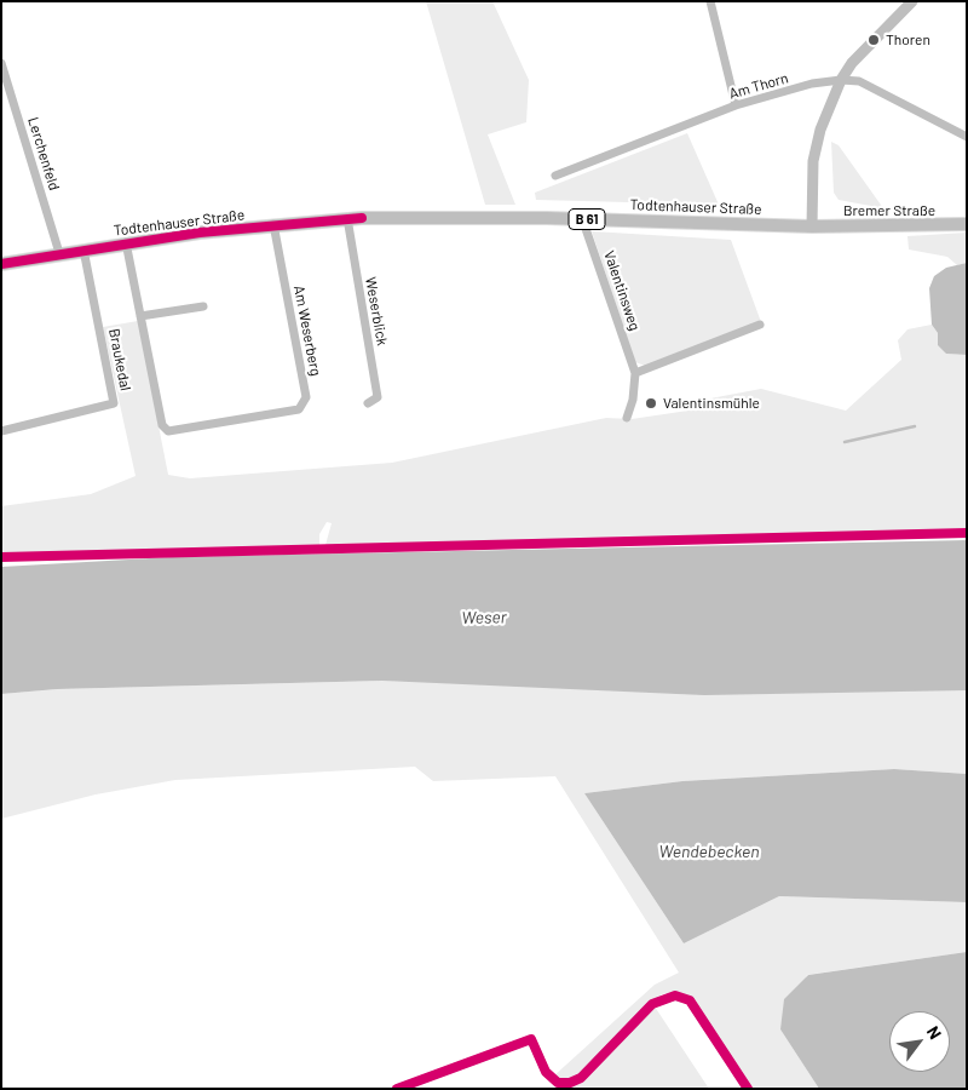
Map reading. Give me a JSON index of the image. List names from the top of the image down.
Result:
{
  "streets": {
    "main road": ["Todtenhauser Straße", "Bremer Straße", "B 61"],
    "street": [
      "Am Thorn",
      "Lerchenfeld",
      "Valentinsweg",
      "Weserblick",
      "Am Weserberg",
      "Braukedal"
    ]
  },
  "crossings": [
    ["Lerchenfeld", "Todtenhauser Straße"],
    ["Todtenhauser Straße", "Bremer Straße"],
    ["Todtenhauser Straße", "Valentinsweg"],
    ["Todtenhauser Straße", "Weserblick"],
    ["Todtenhauser Straße", "Am Weserberg"],
    ["Todtenhauser Straße", "Braukedal"]
  ],
  "water": ["Weser", "Wendebecken"],
  "places": ["Thoren", "Valentinsmühle"],
  "north": "top right"
}
